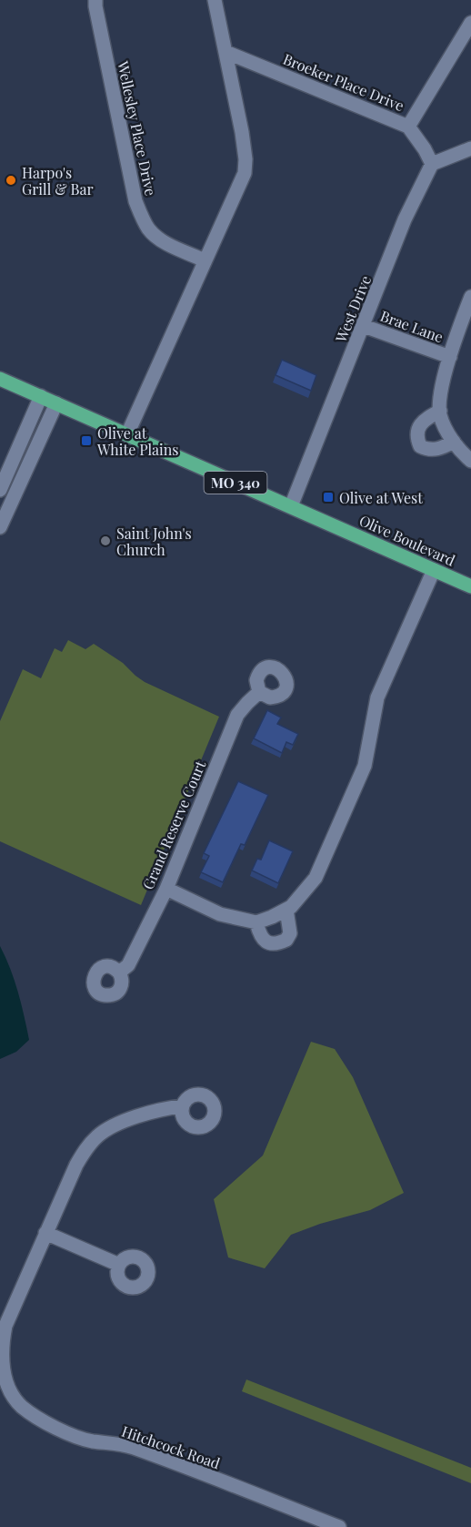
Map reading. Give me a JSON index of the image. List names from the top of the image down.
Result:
{
  "streets": {
    "main road": ["MO 340", "Olive Boulevard"],
    "street": [
      "Broeker Place Drive",
      "Wellesley Place Drive",
      "West Drive",
      "Brae Lane",
      "Grand Reserve Court",
      "Hitchcock Road"
    ]
  },
  "crossings": [
    ["Broeker Place Drive", "West Drive"],
    ["West Drive", "Brae Lane"],
    ["West Drive", "Olive Boulevard"]
  ],
  "places": {
    "other": ["Harpo's Grill & Bar", "Saint John's Church"],
    "transit": ["Olive at White Plains", "Olive at West"]
  }
}
